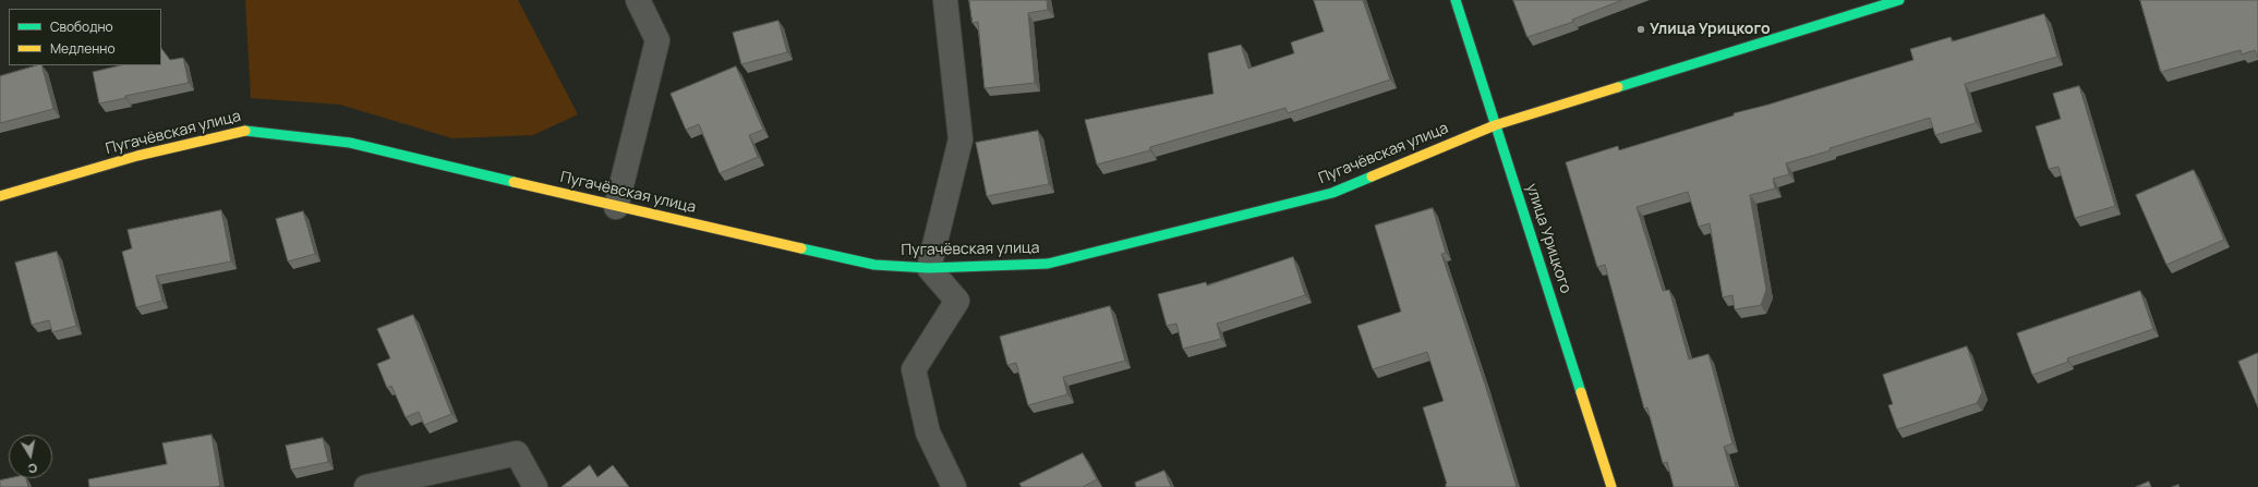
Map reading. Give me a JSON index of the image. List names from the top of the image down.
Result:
{
  "streets": {
    "main road": ["Пугачёвская улица", "улица Урицкого"]
  },
  "crossings": [
    ["Пугачёвская улица", "улица Урицкого"]
  ],
  "places": ["Улица Урицкого"],
  "legend": ["Свободно", "Медленно"],
  "north": "bottom"
}
